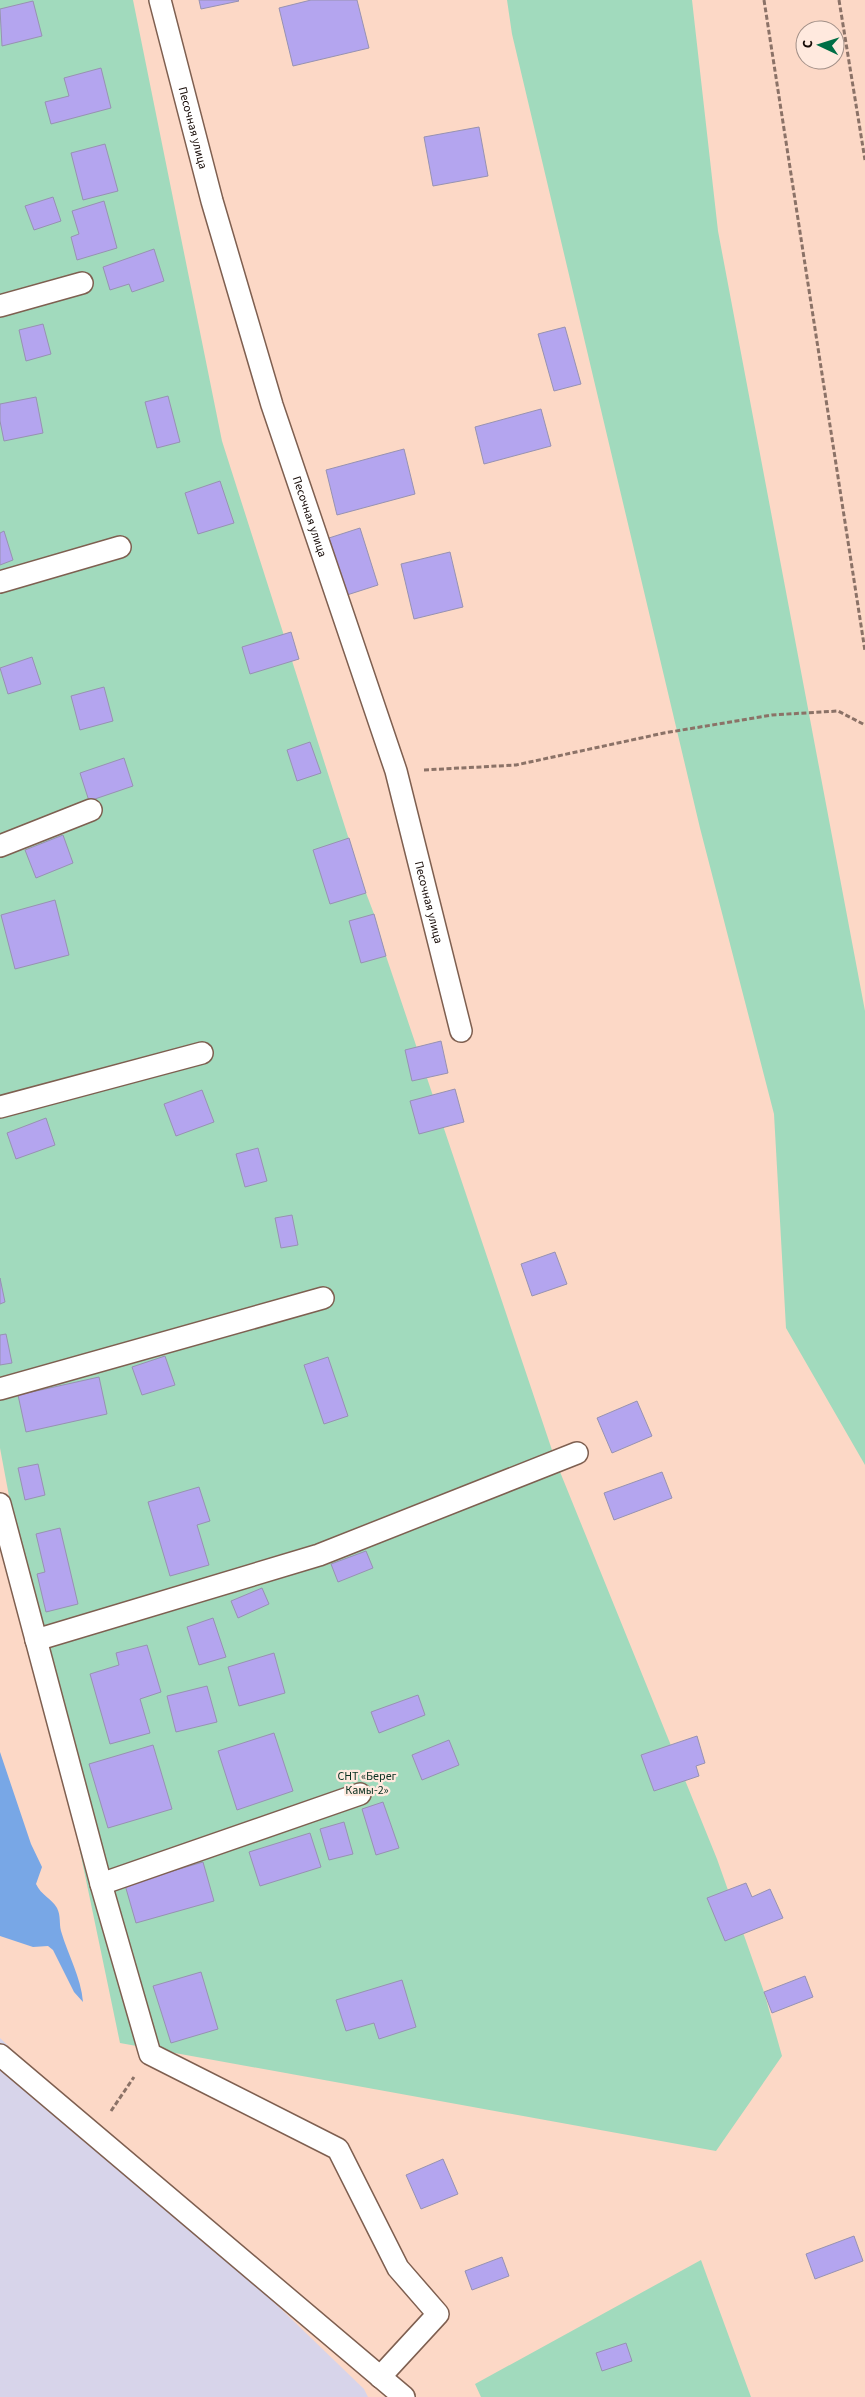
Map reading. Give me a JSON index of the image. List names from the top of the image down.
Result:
{
  "streets": {
    "lane": ["Песочная улица"]
  },
  "parks": ["СНТ «Берег Камы-2»"],
  "north": "left"
}
